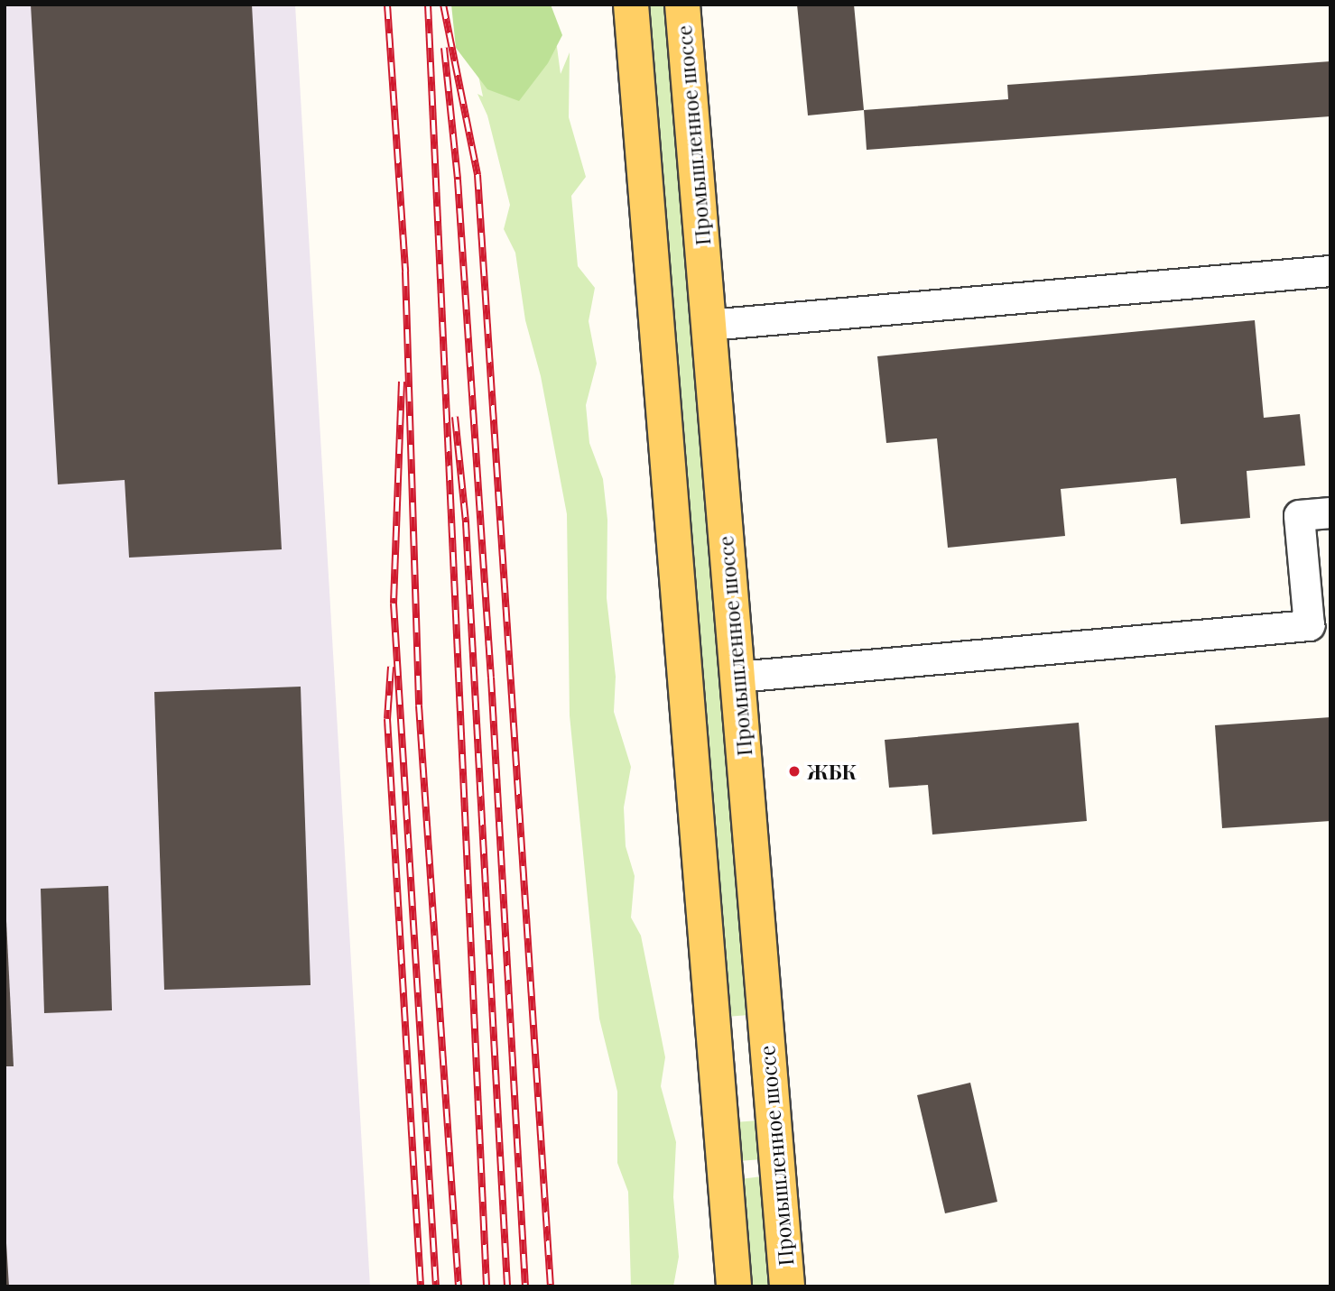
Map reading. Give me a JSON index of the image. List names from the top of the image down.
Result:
{
  "streets": {
    "main road": ["Промышленное шоссе"]
  },
  "places": ["ЖБК"]
}
